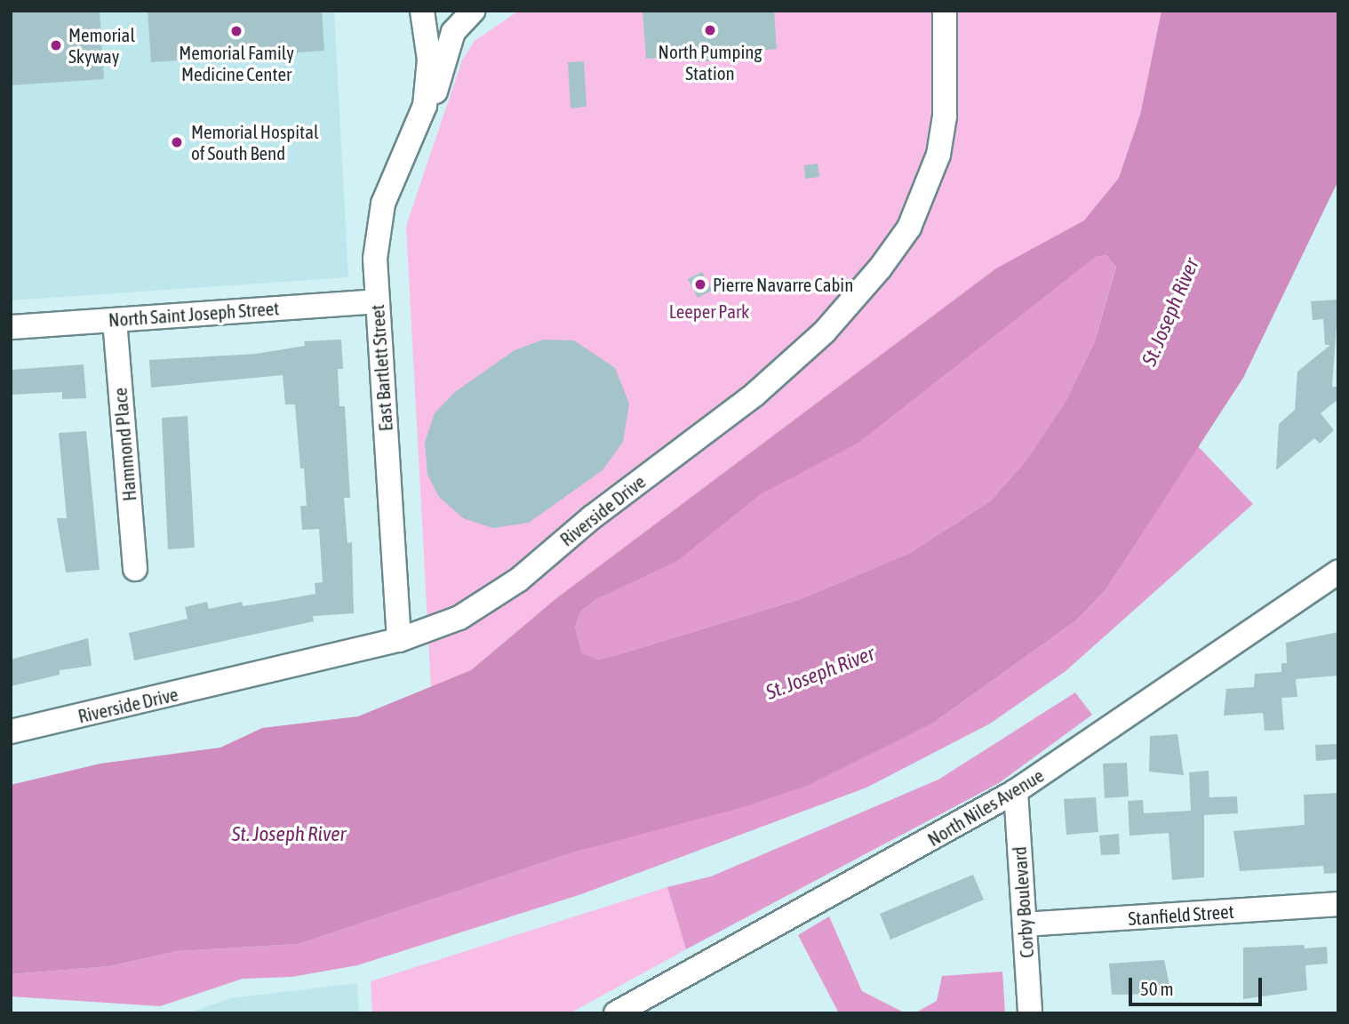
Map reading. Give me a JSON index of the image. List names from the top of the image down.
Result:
{
  "streets": {
    "street": [
      "North Saint Joseph Street",
      "East Bartlett Street",
      "Hammond Place",
      "Riverside Drive",
      "North Niles Avenue",
      "Corby Boulevard",
      "Stanfield Street"
    ]
  },
  "crossings": [
    ["North Saint Joseph Street", "East Bartlett Street"],
    ["North Saint Joseph Street", "Hammond Place"],
    ["East Bartlett Street", "Riverside Drive"],
    ["North Niles Avenue", "Corby Boulevard"],
    ["Corby Boulevard", "Stanfield Street"]
  ],
  "water": ["St. Joseph River"],
  "parks": ["Leeper Park"],
  "places": [
    "North Pumping Station",
    "Memorial Family Medicine Center",
    "Memorial Skyway",
    "Memorial Hospital of South Bend",
    "Pierre Navarre Cabin"
  ],
  "scale_bar": "50 m"
}
